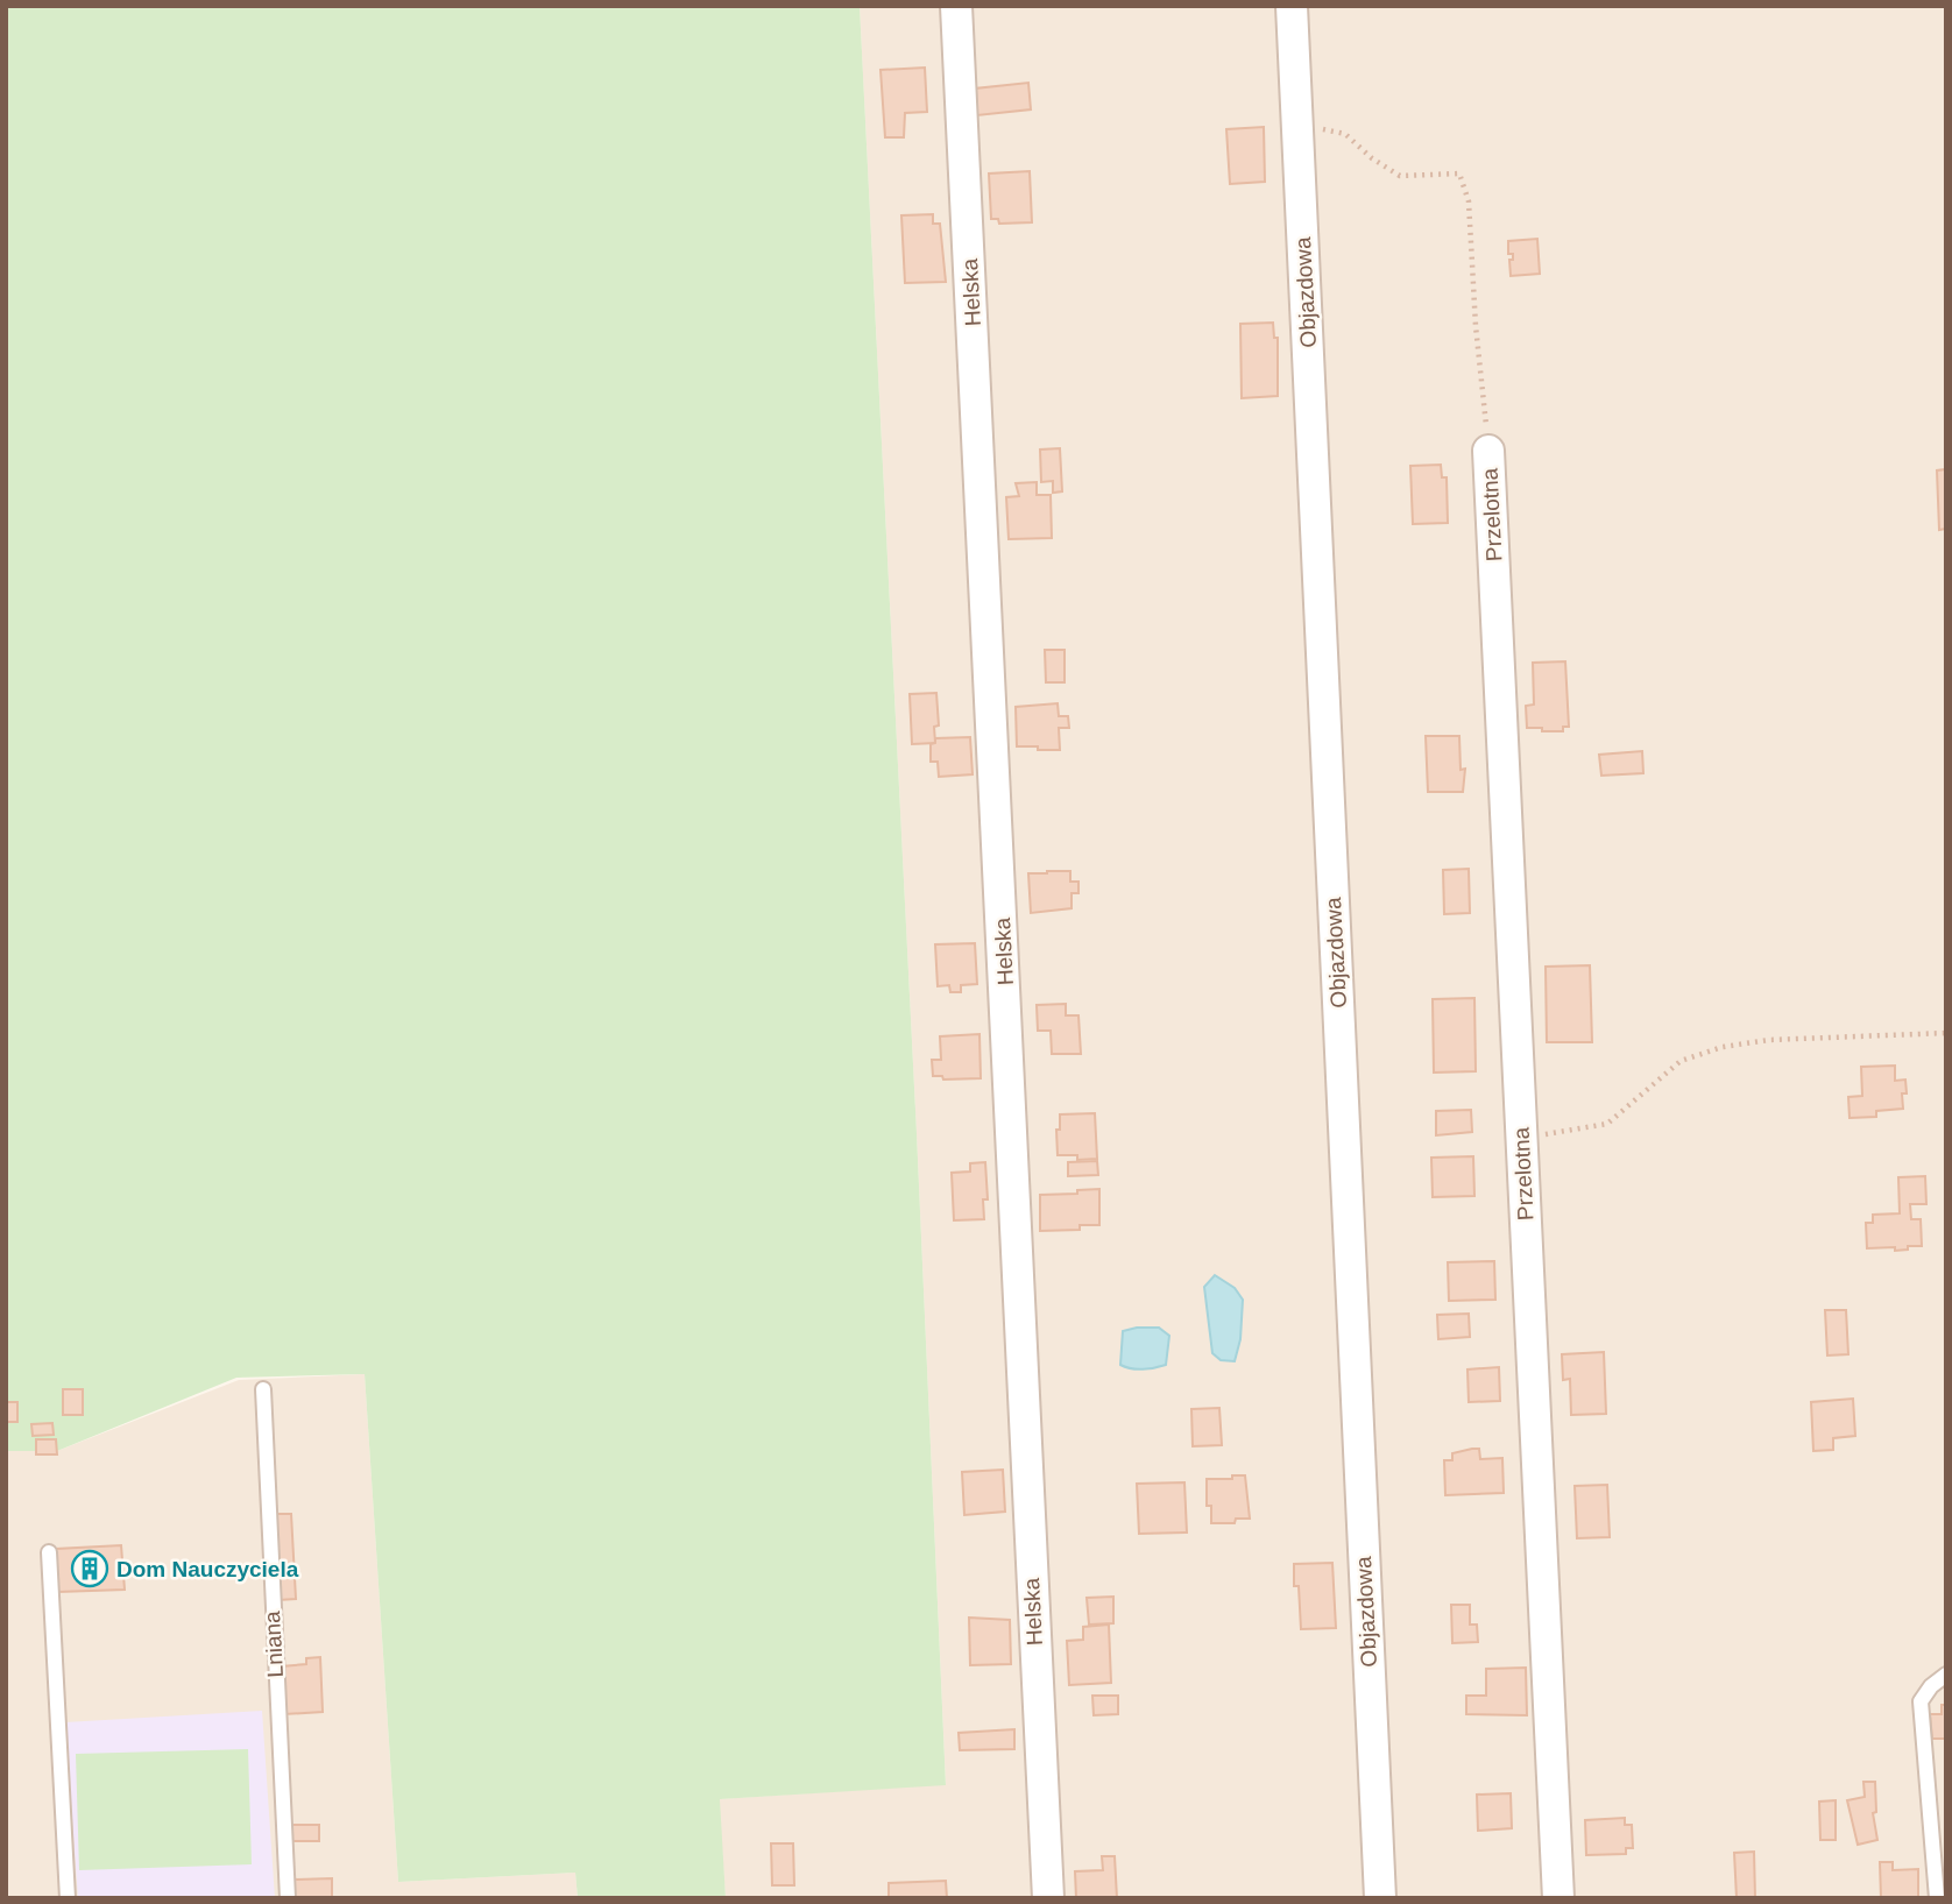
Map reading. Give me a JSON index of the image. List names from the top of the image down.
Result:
{
  "streets": {
    "street": ["Helska", "Objazdowa", "Przelotna"],
    "lane": ["Lniana"]
  },
  "places": {
    "building": ["Dom Nauczyciela"]
  }
}
